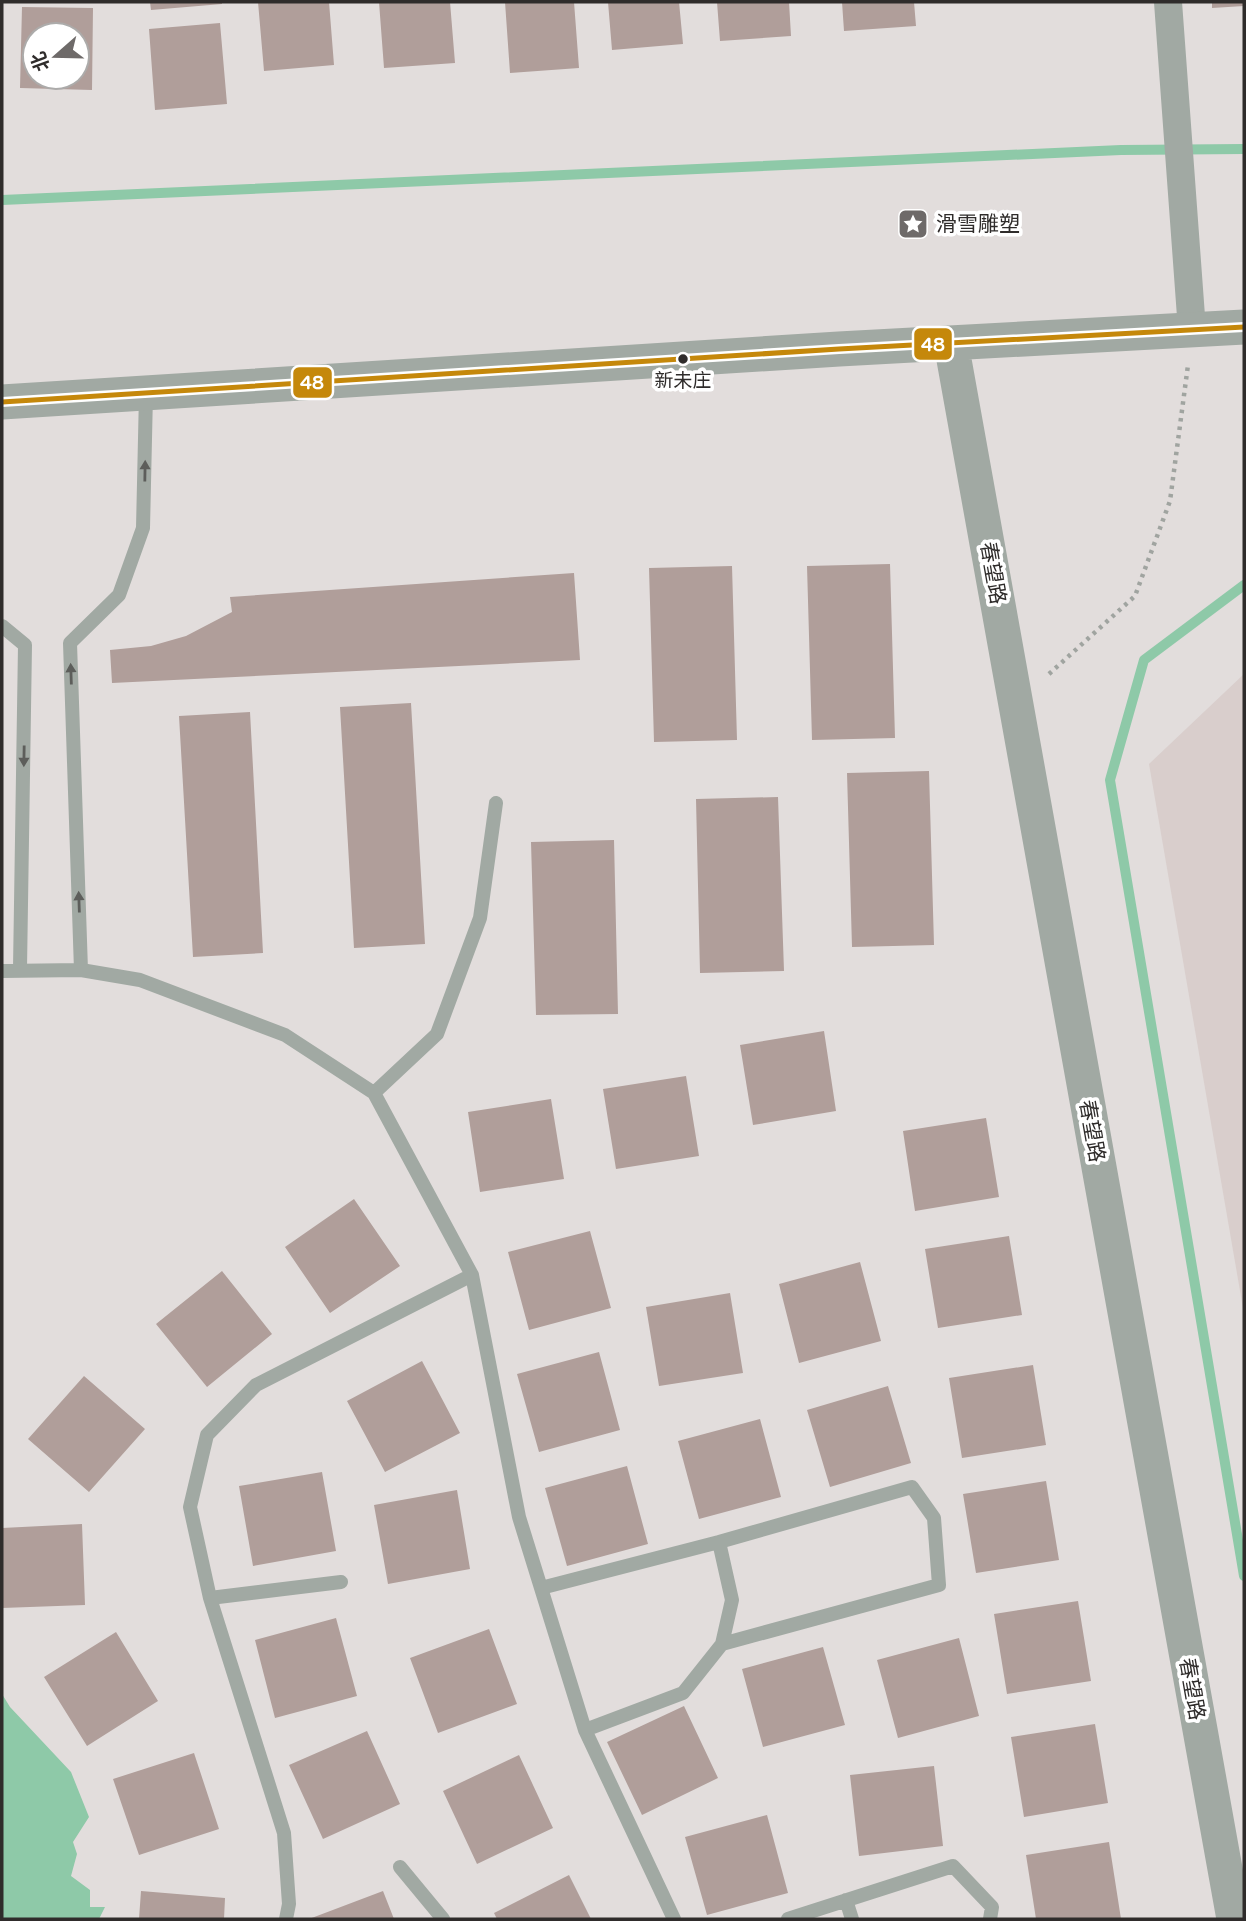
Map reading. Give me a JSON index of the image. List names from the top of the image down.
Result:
{
  "streets": {
    "street": ["春望路"]
  },
  "places": {
    "place": ["滑雪雕塑"],
    "other": ["新未庄"]
  },
  "lines": ["transit line 48"],
  "north": "left"
}
